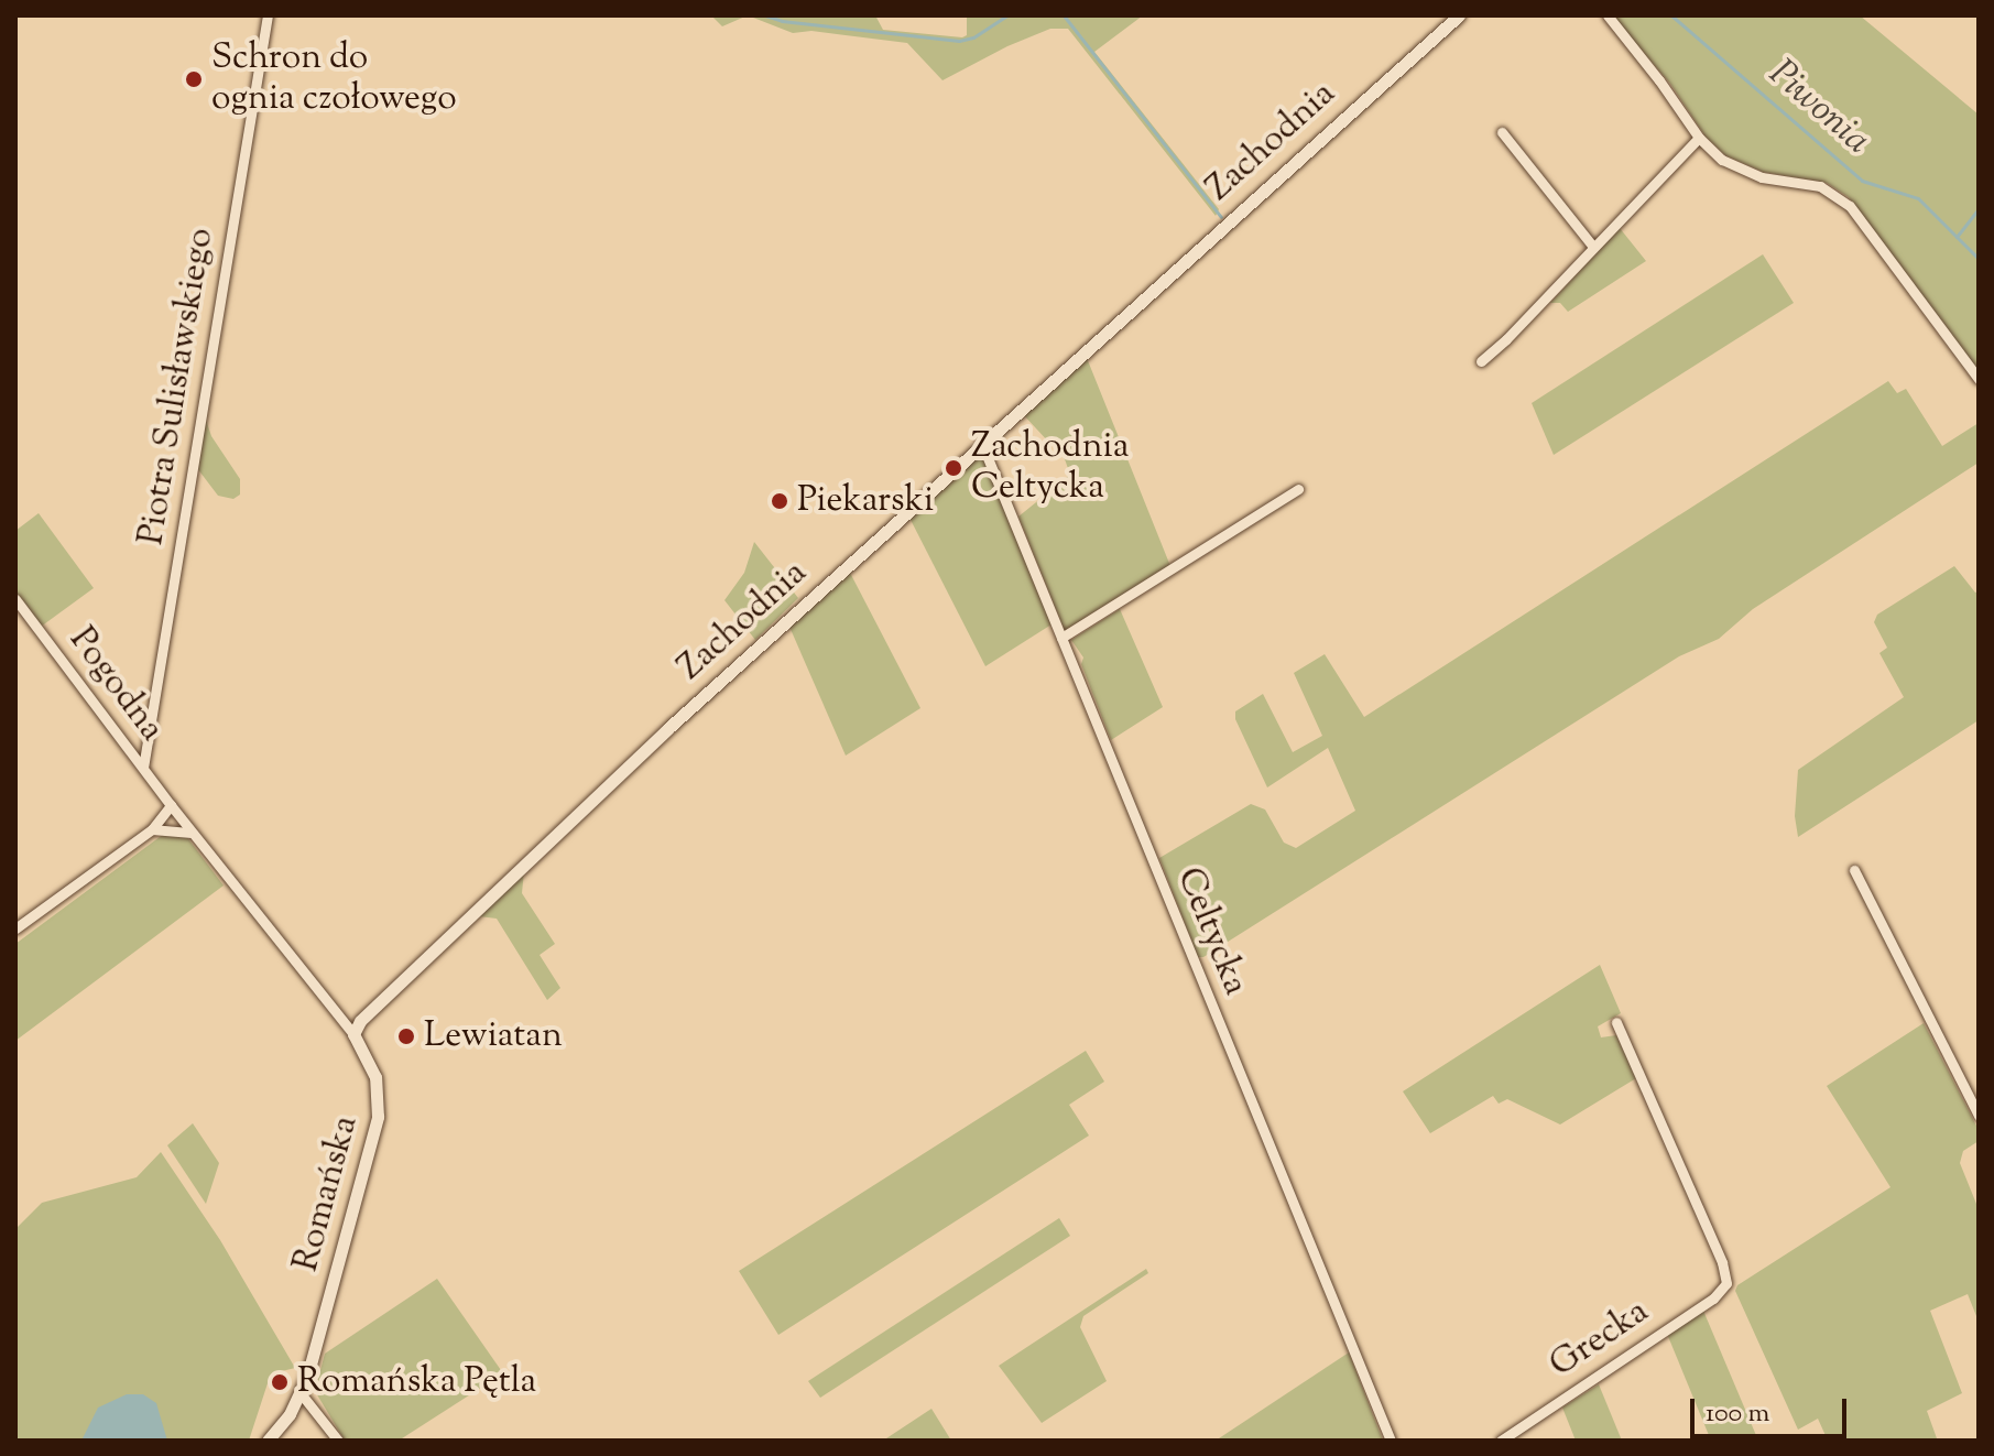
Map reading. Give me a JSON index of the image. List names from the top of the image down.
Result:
{
  "streets": {
    "street": [
      "Zachodnia",
      "Piotra Sulisławskiego",
      "Pogodna",
      "Celtycka",
      "Romańska",
      "Grecka"
    ]
  },
  "crossings": [
    ["Zachodnia", "Celtycka"],
    ["Zachodnia", "Romańska"],
    ["Piotra Sulisławskiego", "Pogodna"],
    ["Pogodna", "Romańska"]
  ],
  "water": ["Piwonia"],
  "places": [
    "Schron do ognia czołowego",
    "Zachodnia Celtycka",
    "Piekarski",
    "Lewiatan",
    "Romańska Pętla"
  ],
  "scale_bar": "100 m"
}
